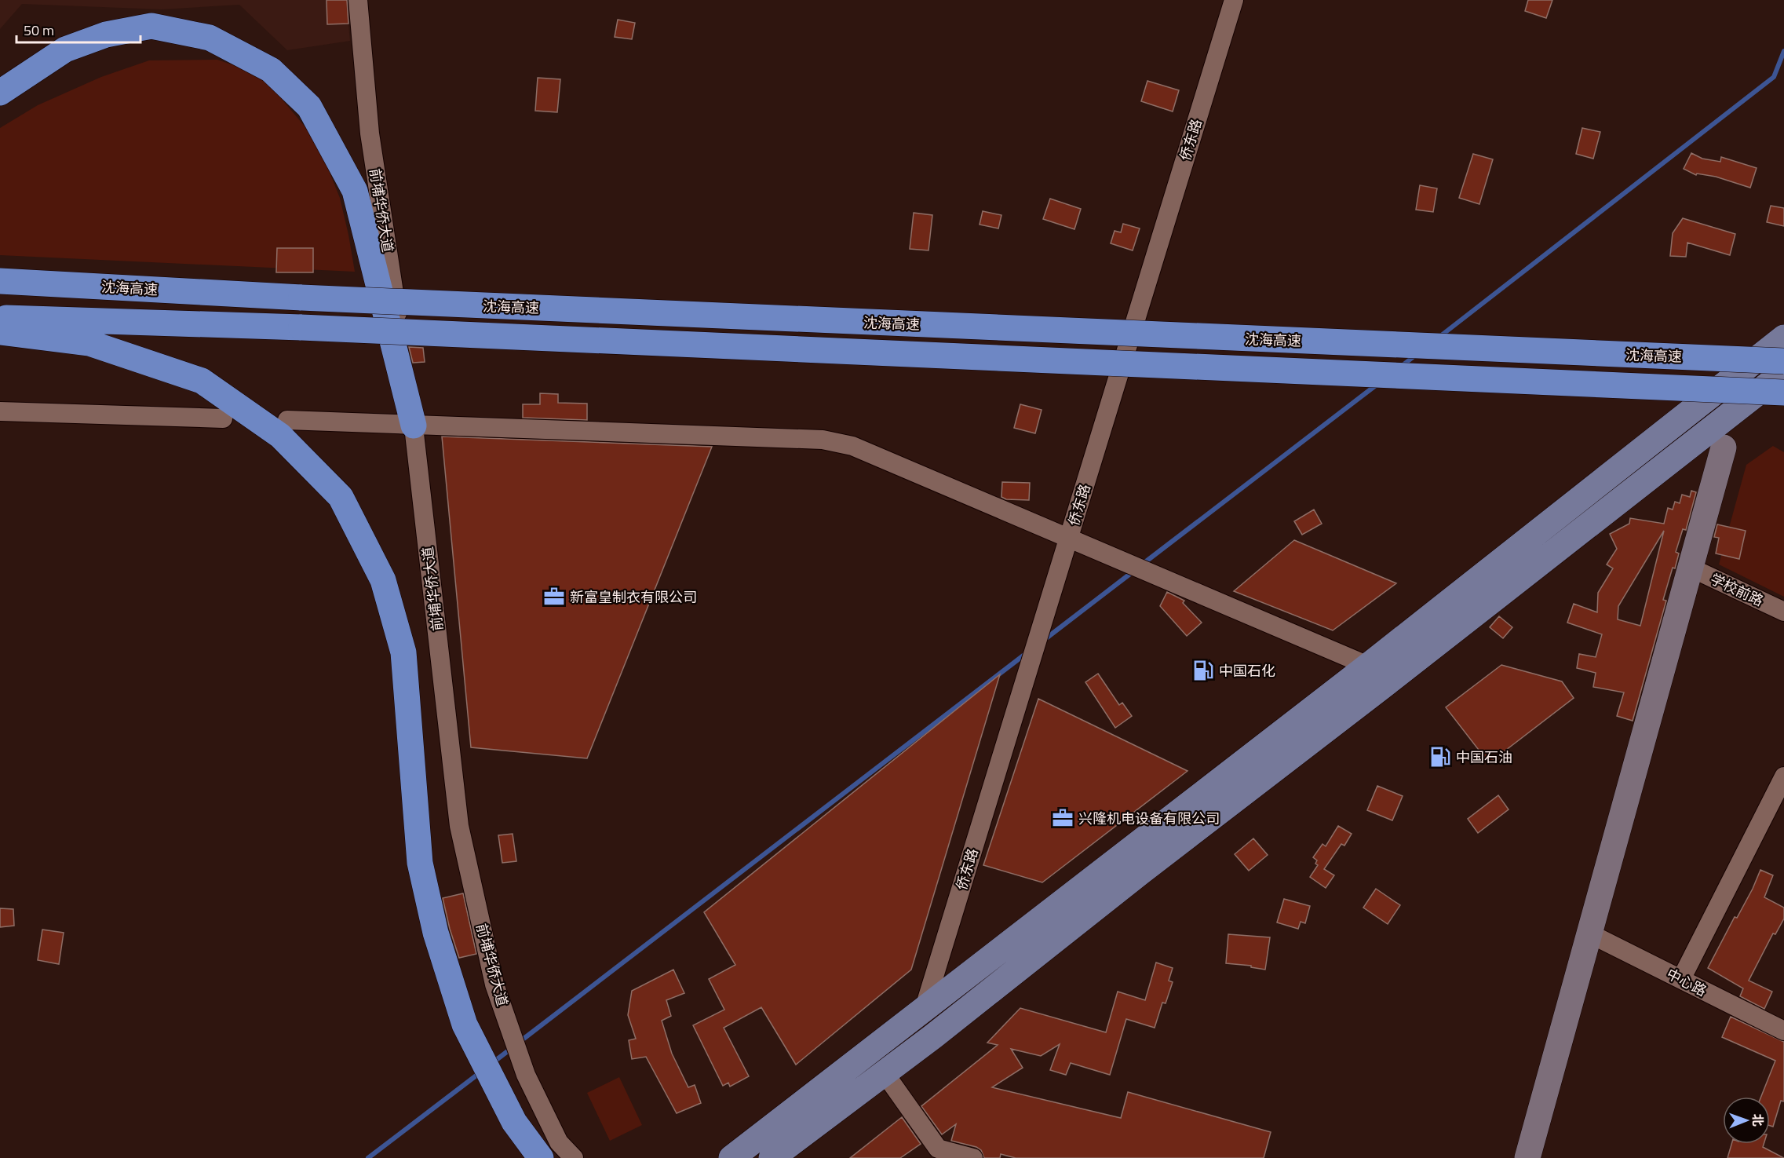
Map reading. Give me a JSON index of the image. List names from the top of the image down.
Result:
{
  "streets": {
    "highway": ["沈海高速"],
    "street": [
      "侨东路",
      "前埔华侨大道",
      "学校前路",
      "中心路"
    ]
  },
  "places": {
    "office": ["新富皇制衣有限公司", "兴隆机电设备有限公司"],
    "fuel station": ["中国石化", "中国石油"]
  },
  "scale_bar": "50 m",
  "north": "right"
}
